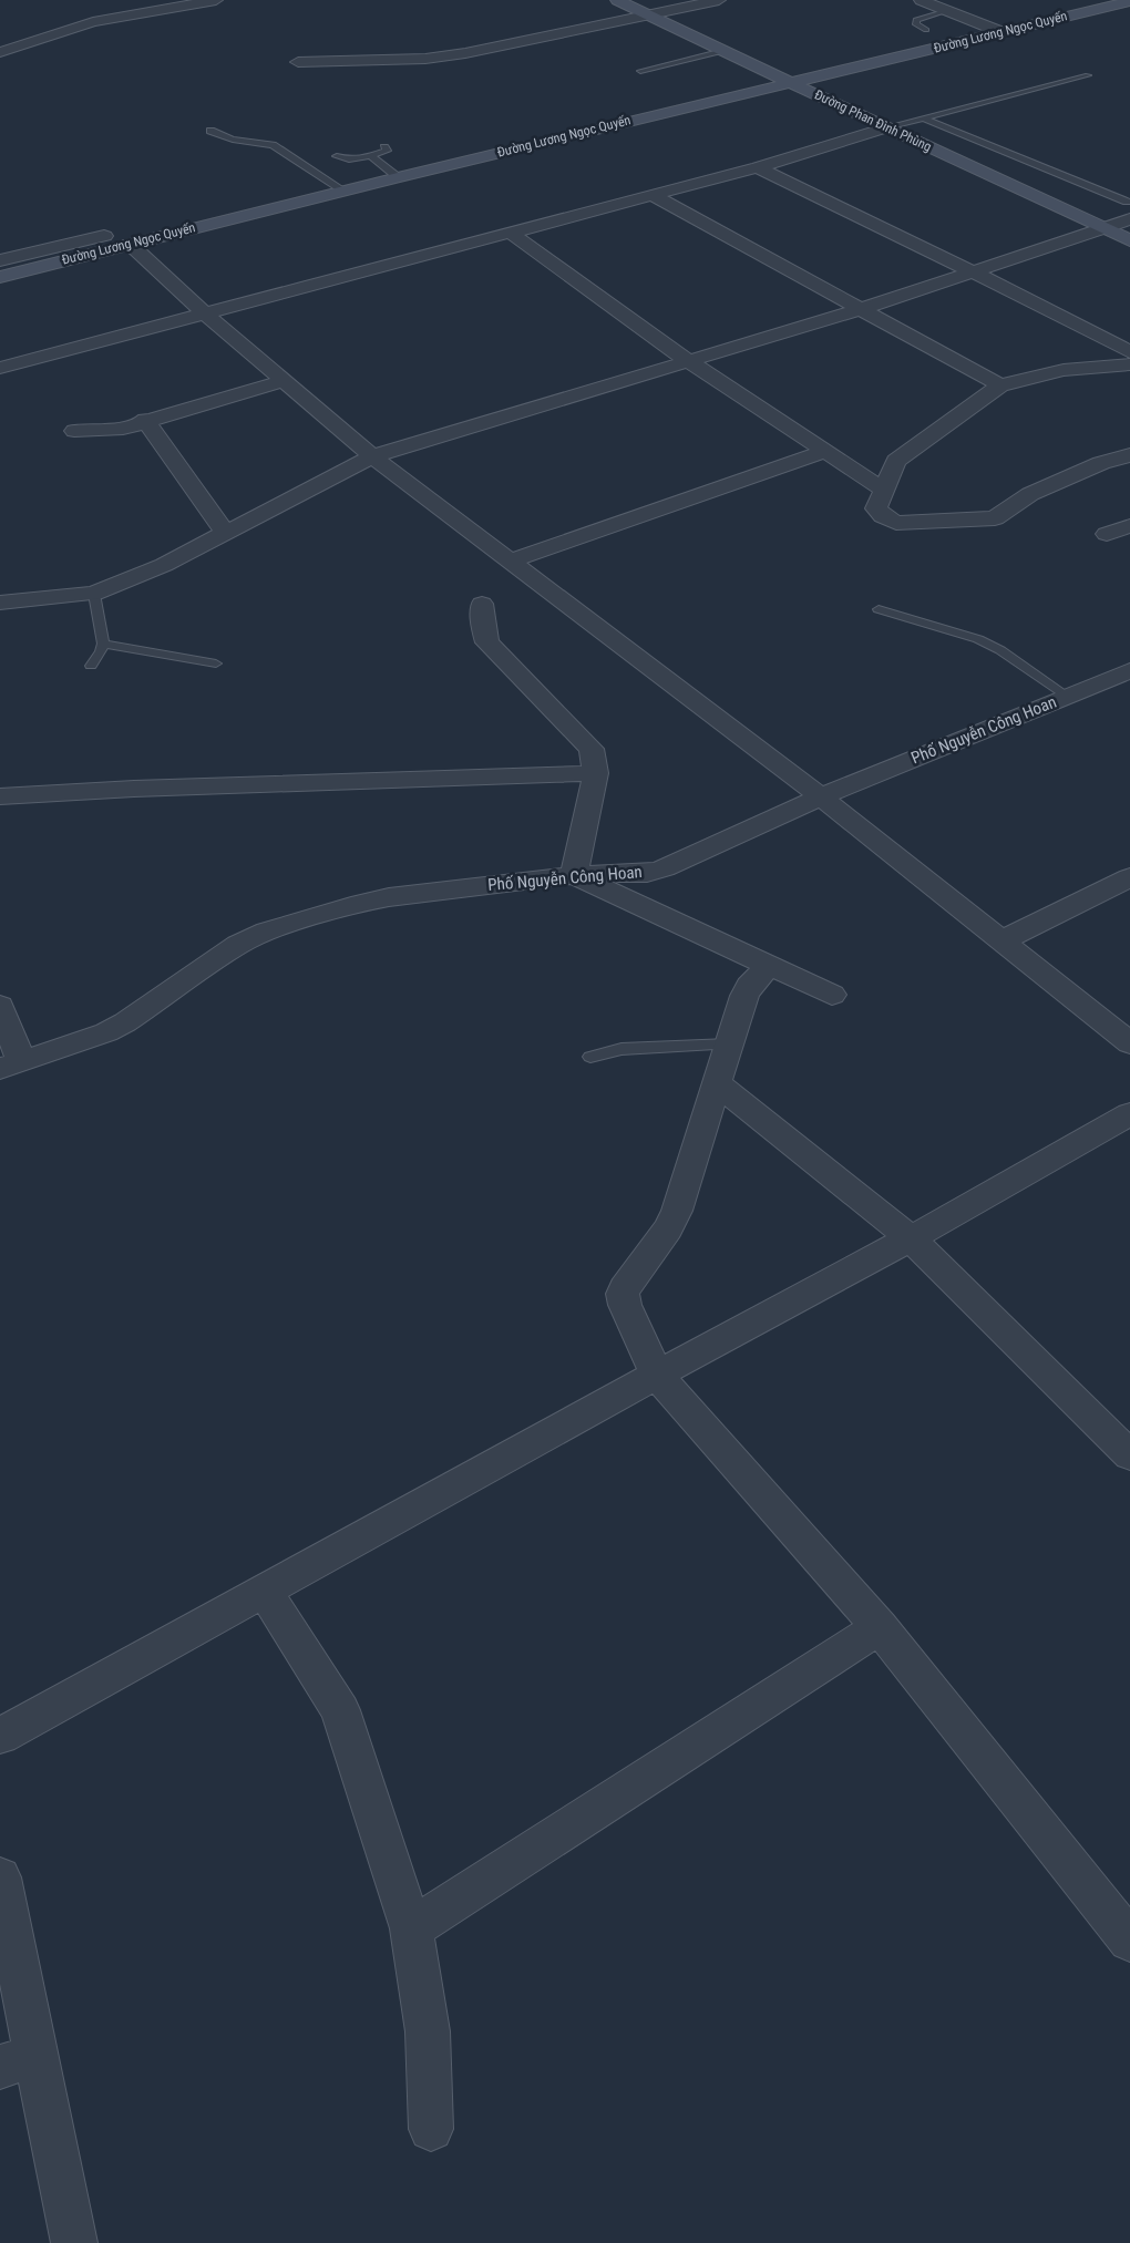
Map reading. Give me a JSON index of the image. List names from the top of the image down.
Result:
{
  "streets": {
    "main road": ["Đường Lương Ngọc Quyến", "Đường Phan Đình Phùng"],
    "street": ["Phố Nguyễn Công Hoan"]
  },
  "crossings": [
    ["Đường Lương Ngọc Quyến", "Đường Phan Đình Phùng"]
  ]
}
